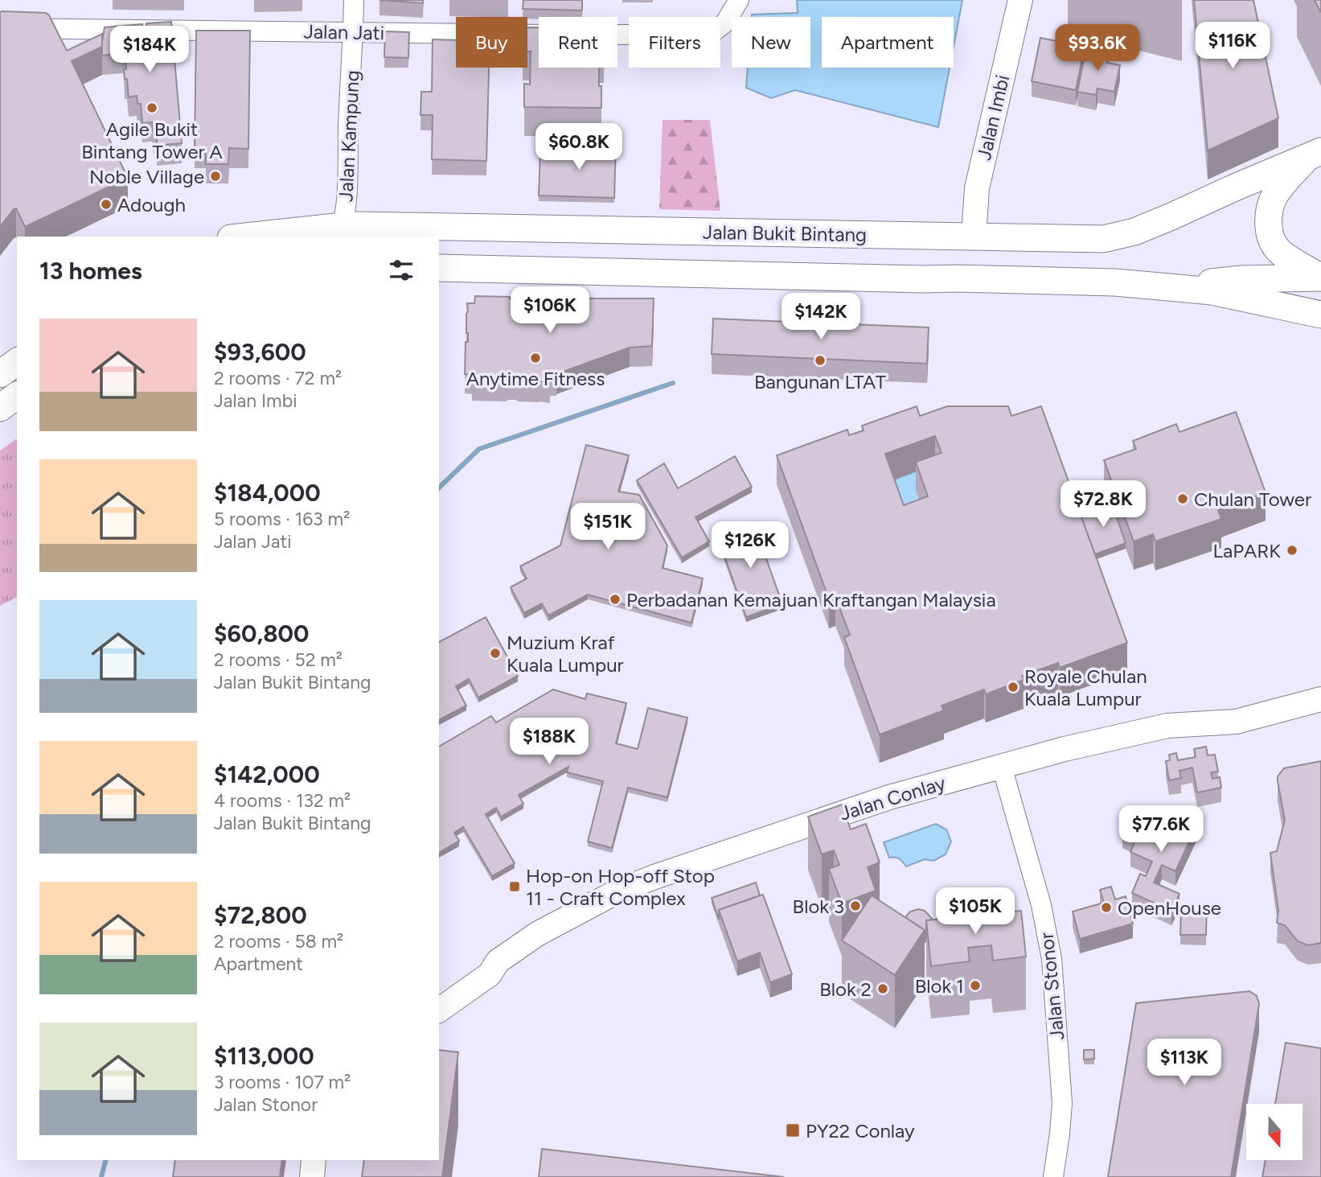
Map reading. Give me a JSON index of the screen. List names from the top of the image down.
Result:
{
  "streets": {
    "main road": ["Jalan Bukit Bintang"],
    "street": [
      "Jalan Jati",
      "Jalan Imbi",
      "Jalan Kampung",
      "Jalan Conlay",
      "Jalan Stonor"
    ]
  },
  "crossings": [
    ["Jalan Jati", "Jalan Kampung"],
    ["Jalan Imbi", "Jalan Bukit Bintang"],
    ["Jalan Kampung", "Jalan Bukit Bintang"],
    ["Jalan Conlay", "Jalan Stonor"]
  ],
  "places": {
    "other": [
      "Agile Bukit Bintang Tower A",
      "Noble Village",
      "Adough",
      "Anytime Fitness",
      "Bangunan LTAT",
      "Chulan Tower",
      "LaPARK",
      "Perbadanan Kemajuan Kraftangan Malaysia",
      "Muzium Kraf Kuala Lumpur",
      "Royale Chulan Kuala Lumpur",
      "Blok 3",
      "OpenHouse",
      "Blok 1",
      "Blok 2"
    ],
    "transit": ["Hop-on Hop-off Stop 11 - Craft Complex", "PY22 Conlay"]
  },
  "north": "bottom",
  "page": {
    "chip": [
      "Buy",
      "Rent",
      "Filters",
      "New",
      "Apartment"
    ],
    "price": [
      "$116K",
      "$93.6K",
      "$184K",
      "$60.8K",
      "$106K",
      "$142K",
      "$72.8K",
      "$151K",
      "$126K",
      "$188K",
      "$77.6K",
      "$105K",
      "$113K"
    ],
    "heading": "13 homes",
    "list": [
      {
        "name": "$93,600",
        "note": "2 rooms · 72 m² · Jalan Imbi"
      },
      {
        "name": "$184,000",
        "note": "5 rooms · 163 m² · Jalan Jati"
      },
      {
        "name": "$60,800",
        "note": "2 rooms · 52 m² · Jalan Bukit Bintang"
      },
      {
        "name": "$142,000",
        "note": "4 rooms · 132 m² · Jalan Bukit Bintang"
      },
      {
        "name": "$72,800",
        "note": "2 rooms · 58 m² · Apartment"
      },
      {
        "name": "$113,000",
        "note": "3 rooms · 107 m² · Jalan Stonor"
      }
    ]
  }
}
